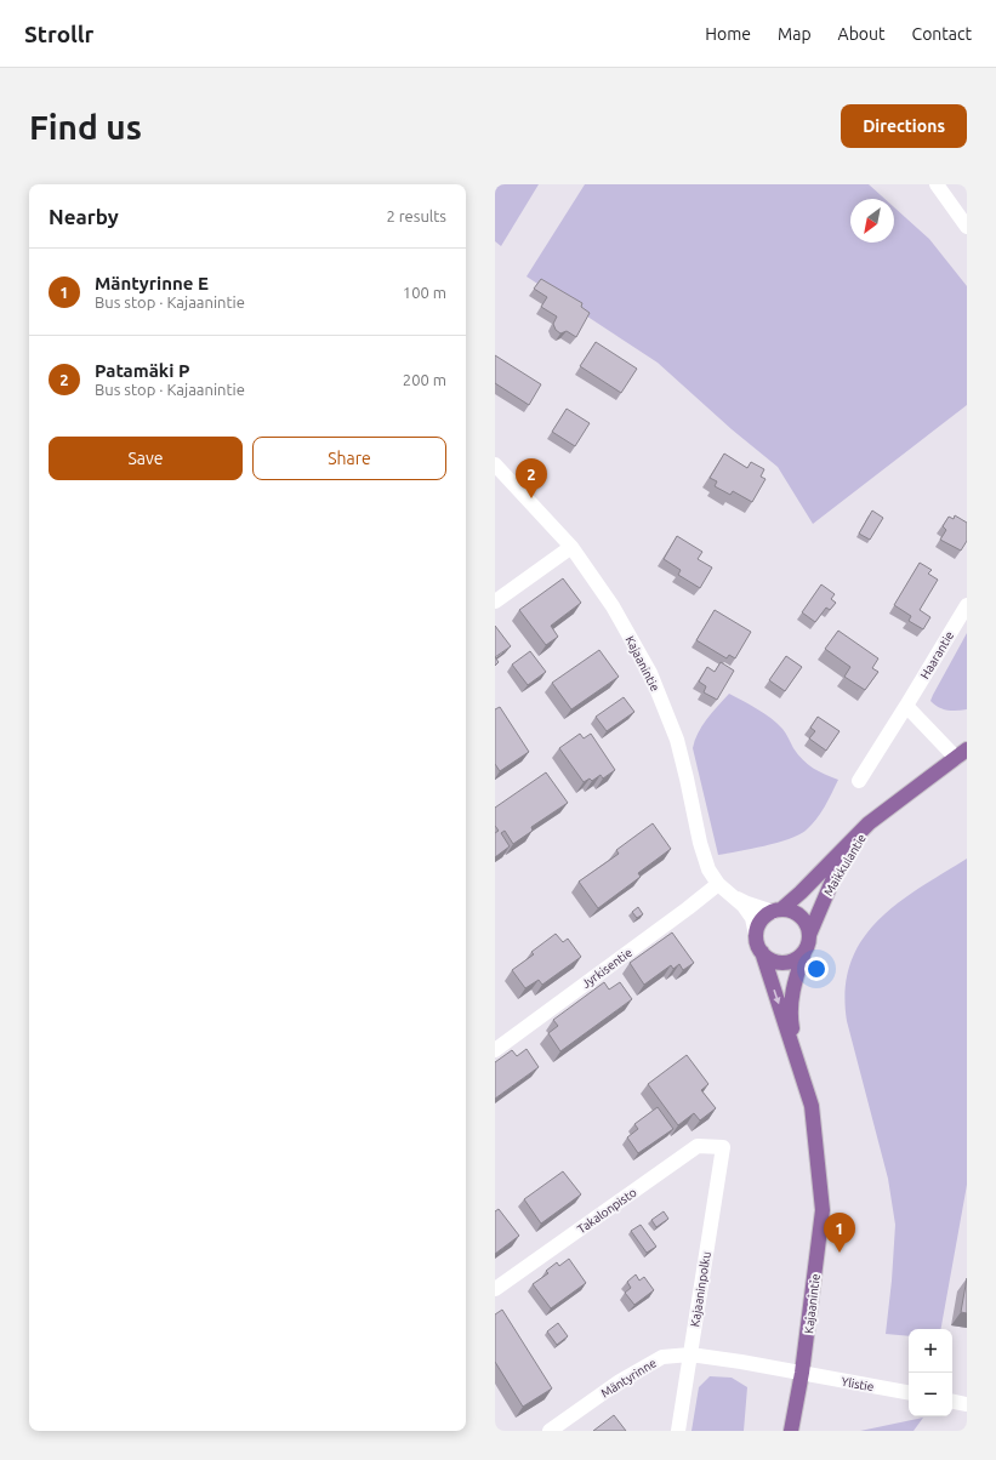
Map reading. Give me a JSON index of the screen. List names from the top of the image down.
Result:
{
  "streets": {
    "main road": ["Kajaanintie", "Maikkulantie"],
    "street": [
      "Haarantie",
      "Jyrkisentie",
      "Takalonpisto",
      "Kajaaninpolku",
      "Mäntyrinne",
      "Ylistie"
    ]
  },
  "crossings": [
    ["Kajaanintie", "Maikkulantie"],
    ["Kajaanintie", "Jyrkisentie"],
    ["Kajaanintie", "Mäntyrinne"],
    ["Kajaanintie", "Ylistie"],
    ["Takalonpisto", "Kajaaninpolku"],
    ["Kajaaninpolku", "Mäntyrinne"],
    ["Mäntyrinne", "Ylistie"]
  ],
  "north": "bottom left",
  "page": {
    "header": "Strollr",
    "nav": [
      "Home",
      "Map",
      "About",
      "Contact"
    ],
    "buttons": [
      "Directions",
      ["Save", "Share"]
    ],
    "title": "Find us",
    "heading": ["Nearby", "2 results"],
    "list": [
      {
        "mark": "1",
        "name": "Mäntyrinne E",
        "note": "Bus stop · Kajaanintie",
        "value": "100 m"
      },
      {
        "mark": "2",
        "name": "Patamäki P",
        "note": "Bus stop · Kajaanintie",
        "value": "200 m"
      }
    ],
    "pins": ["2", "1"],
    "map_buttons": ["+", "−"]
  }
}
